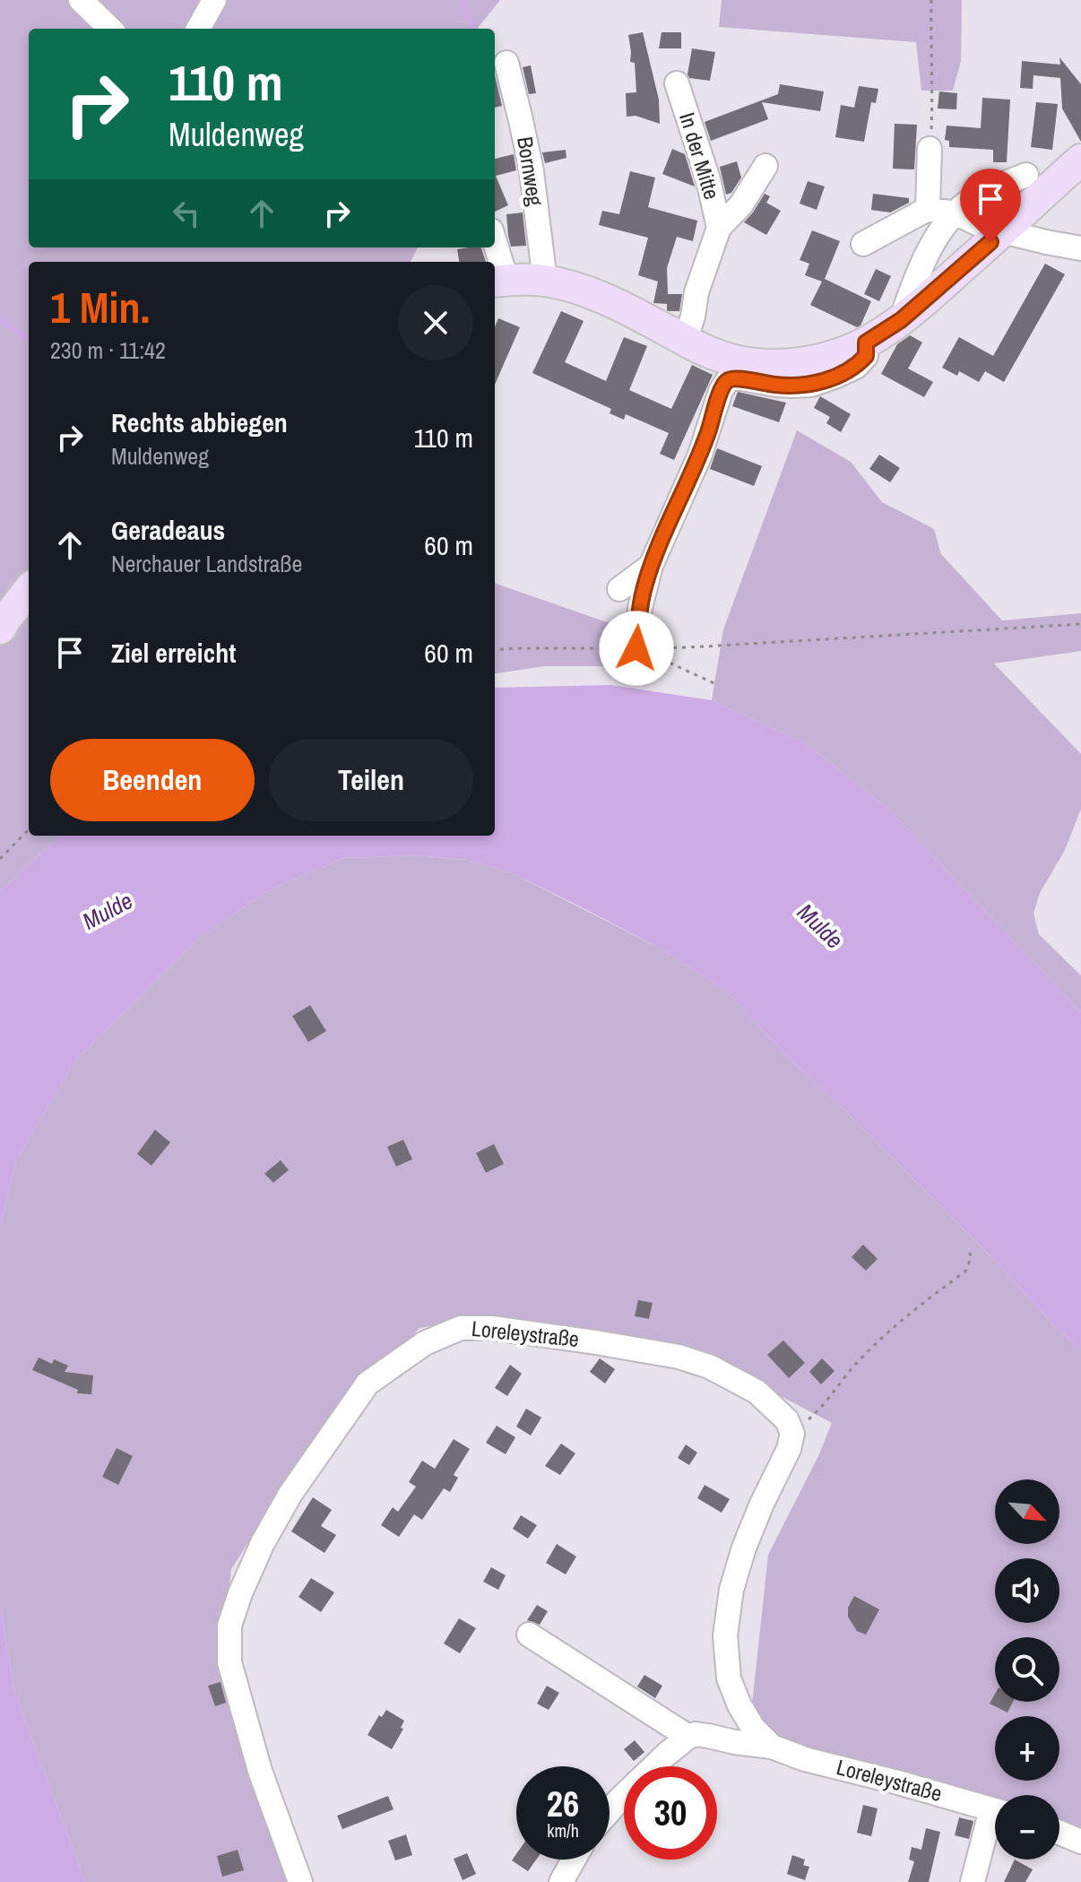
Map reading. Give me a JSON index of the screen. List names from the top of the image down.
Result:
{
  "streets": {
    "street": ["In der Mitte", "Bornweg", "Loreleystraße"]
  },
  "water": ["Mulde"],
  "north": "bottom right",
  "page": {
    "turn": ["110 m", "Muldenweg"],
    "heading": ["1 Min.", "230 m · 11:42"],
    "list": [
      {
        "name": "Rechts abbiegen",
        "note": "Muldenweg",
        "value": "110 m"
      },
      {
        "name": "Geradeaus",
        "note": "Nerchauer Landstraße",
        "value": "60 m"
      },
      {
        "name": "Ziel erreicht",
        "value": "60 m"
      }
    ],
    "buttons": ["Beenden", "Teilen"],
    "map_buttons": ["+", "−"],
    "speed": "26 km/h",
    "limit": "30"
  }
}
